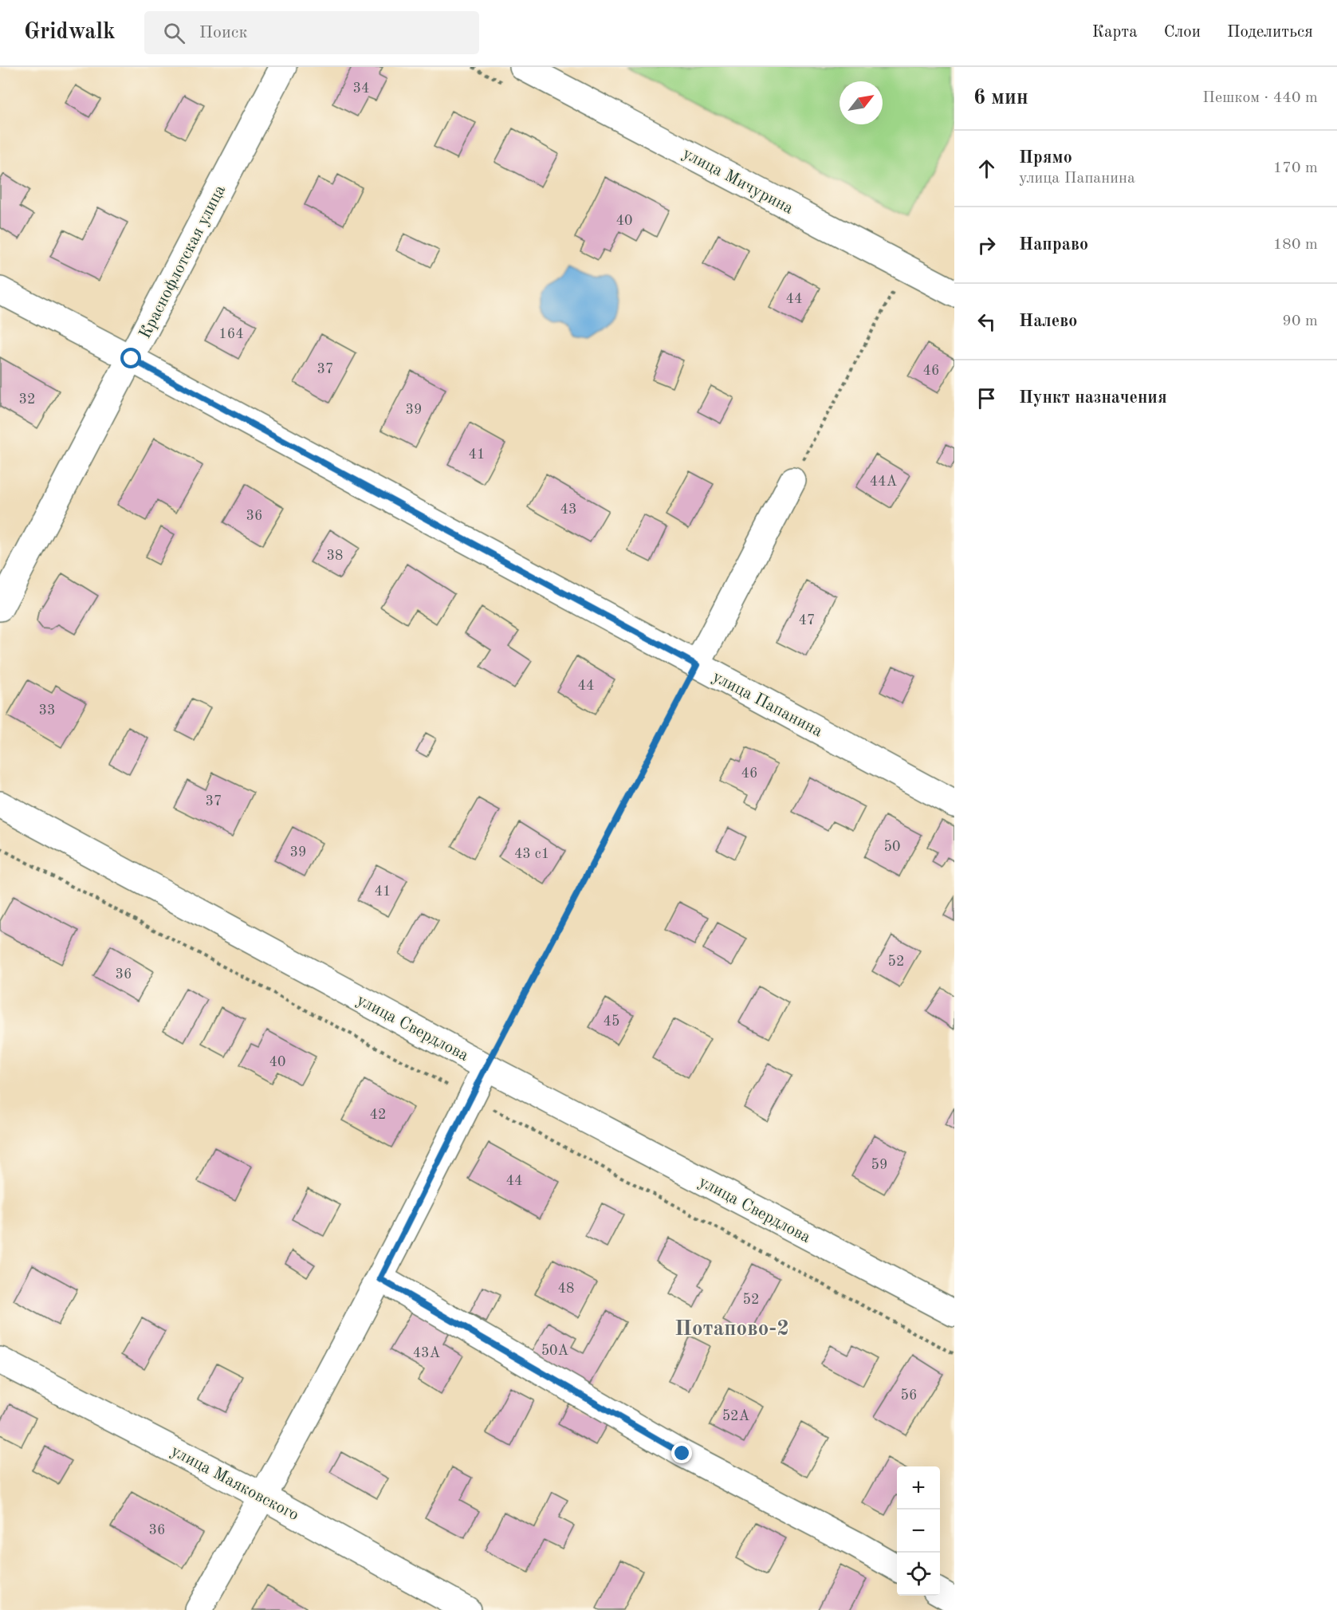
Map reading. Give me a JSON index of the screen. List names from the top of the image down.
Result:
{
  "streets": {
    "street": [
      "улица Мичурина",
      "Краснофлотская улица",
      "улица Папанина",
      "улица Свердлова",
      "улица Маяковского"
    ]
  },
  "crossings": [
    ["Краснофлотская улица", "улица Папанина"]
  ],
  "districts": ["Потапово-2"],
  "house_numbers": [
    "34",
    "40",
    "44",
    "164",
    "37",
    "46",
    "32",
    "39",
    "41",
    "44А",
    "43",
    "36",
    "38",
    "47",
    "44",
    "33",
    "46",
    "37",
    "50",
    "39",
    "43 с1",
    "41",
    "52",
    "36",
    "45",
    "40",
    "42",
    "59",
    "44",
    "48",
    "52",
    "50А",
    "43А",
    "56",
    "52А",
    "36"
  ],
  "north": "top right",
  "page": {
    "header": "Gridwalk",
    "search": "Поиск",
    "nav": ["Карта", "Слои", "Поделиться"],
    "heading": ["6 мин", "Пешком · 440 m"],
    "list": [
      ["Прямо", "улица Папанина", "170 m"],
      ["Направо", "180 m"],
      ["Налево", "90 m"],
      "Пункт назначения"
    ],
    "map_buttons": ["+", "−"]
  }
}
